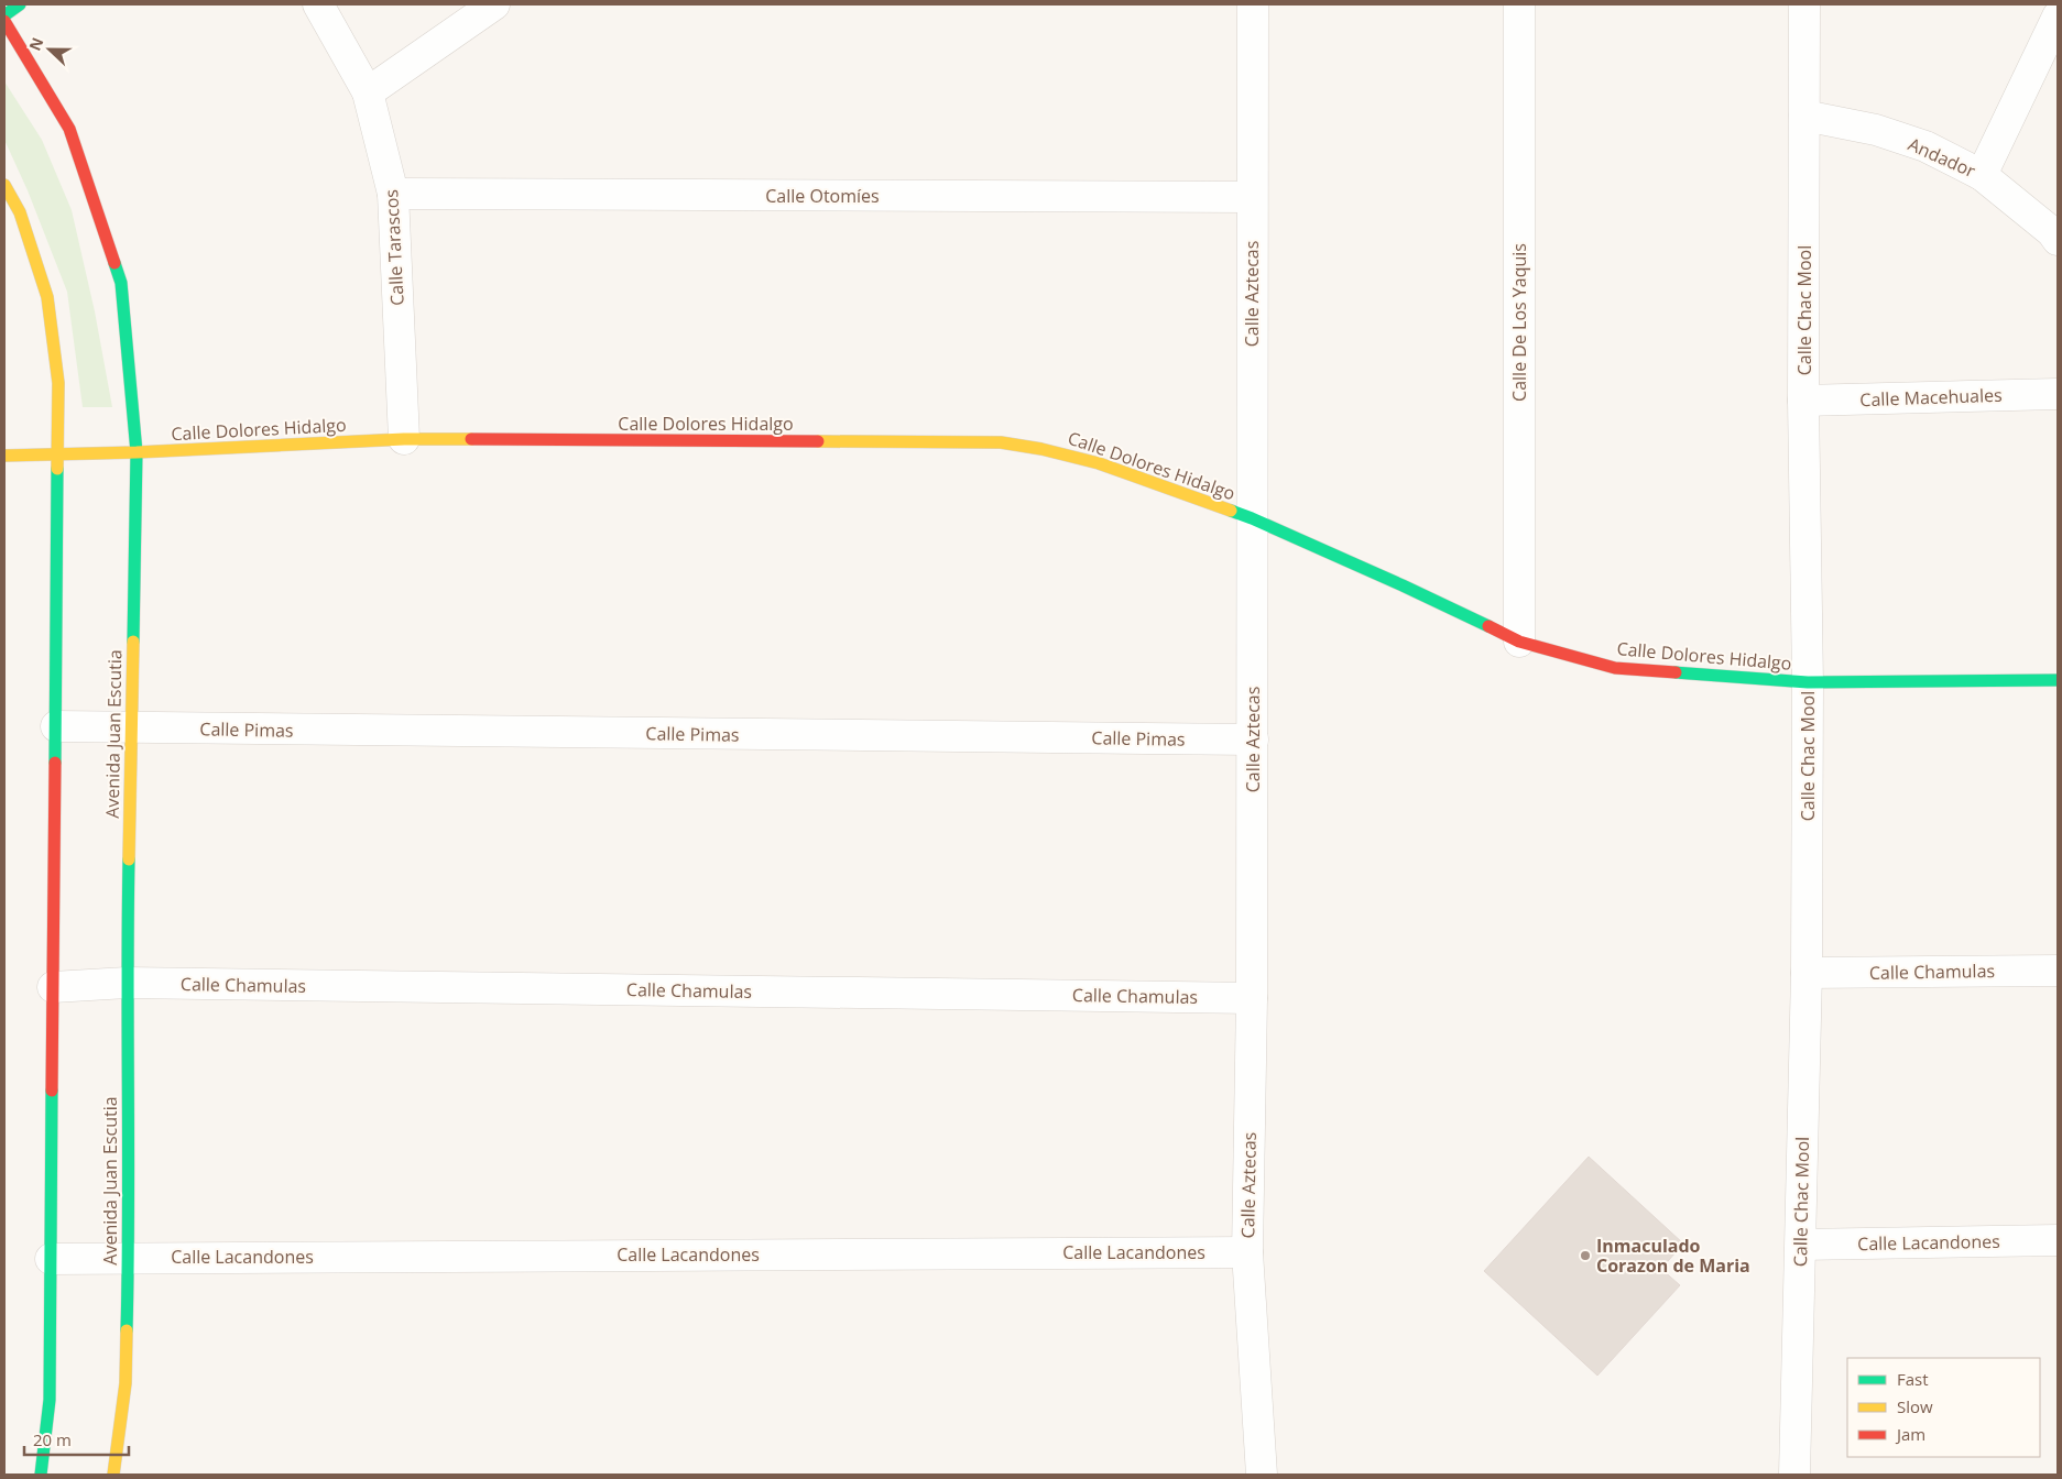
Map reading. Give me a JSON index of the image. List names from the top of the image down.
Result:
{
  "streets": {
    "main road": ["Calle Dolores Hidalgo", "Avenida Juan Escutia"],
    "street": [
      "Andador",
      "Calle Otomíes",
      "Calle Tarascos",
      "Calle Aztecas",
      "Calle Chac Mool",
      "Calle De Los Yaquis",
      "Calle Macehuales",
      "Calle Pimas",
      "Calle Chamulas",
      "Calle Lacandones"
    ]
  },
  "crossings": [
    ["Andador", "Calle Chac Mool"],
    ["Calle Otomíes", "Calle Tarascos"],
    ["Calle Otomíes", "Calle Aztecas"],
    ["Calle Tarascos", "Calle Dolores Hidalgo"],
    ["Calle Aztecas", "Calle Dolores Hidalgo"],
    ["Calle Aztecas", "Calle Pimas"],
    ["Calle Aztecas", "Calle Chamulas"],
    ["Calle Aztecas", "Calle Lacandones"],
    ["Calle Chac Mool", "Calle Macehuales"],
    ["Calle Chac Mool", "Calle Dolores Hidalgo"],
    ["Calle Chac Mool", "Calle Chamulas"],
    ["Calle Chac Mool", "Calle Lacandones"],
    ["Calle De Los Yaquis", "Calle Dolores Hidalgo"],
    ["Calle Dolores Hidalgo", "Avenida Juan Escutia"],
    ["Calle Pimas", "Avenida Juan Escutia"],
    ["Avenida Juan Escutia", "Calle Chamulas"],
    ["Avenida Juan Escutia", "Calle Lacandones"]
  ],
  "places": ["Inmaculado Corazon de Maria"],
  "legend": ["Fast", "Slow", "Jam"],
  "scale_bar": "20 m",
  "north": "left"
}
